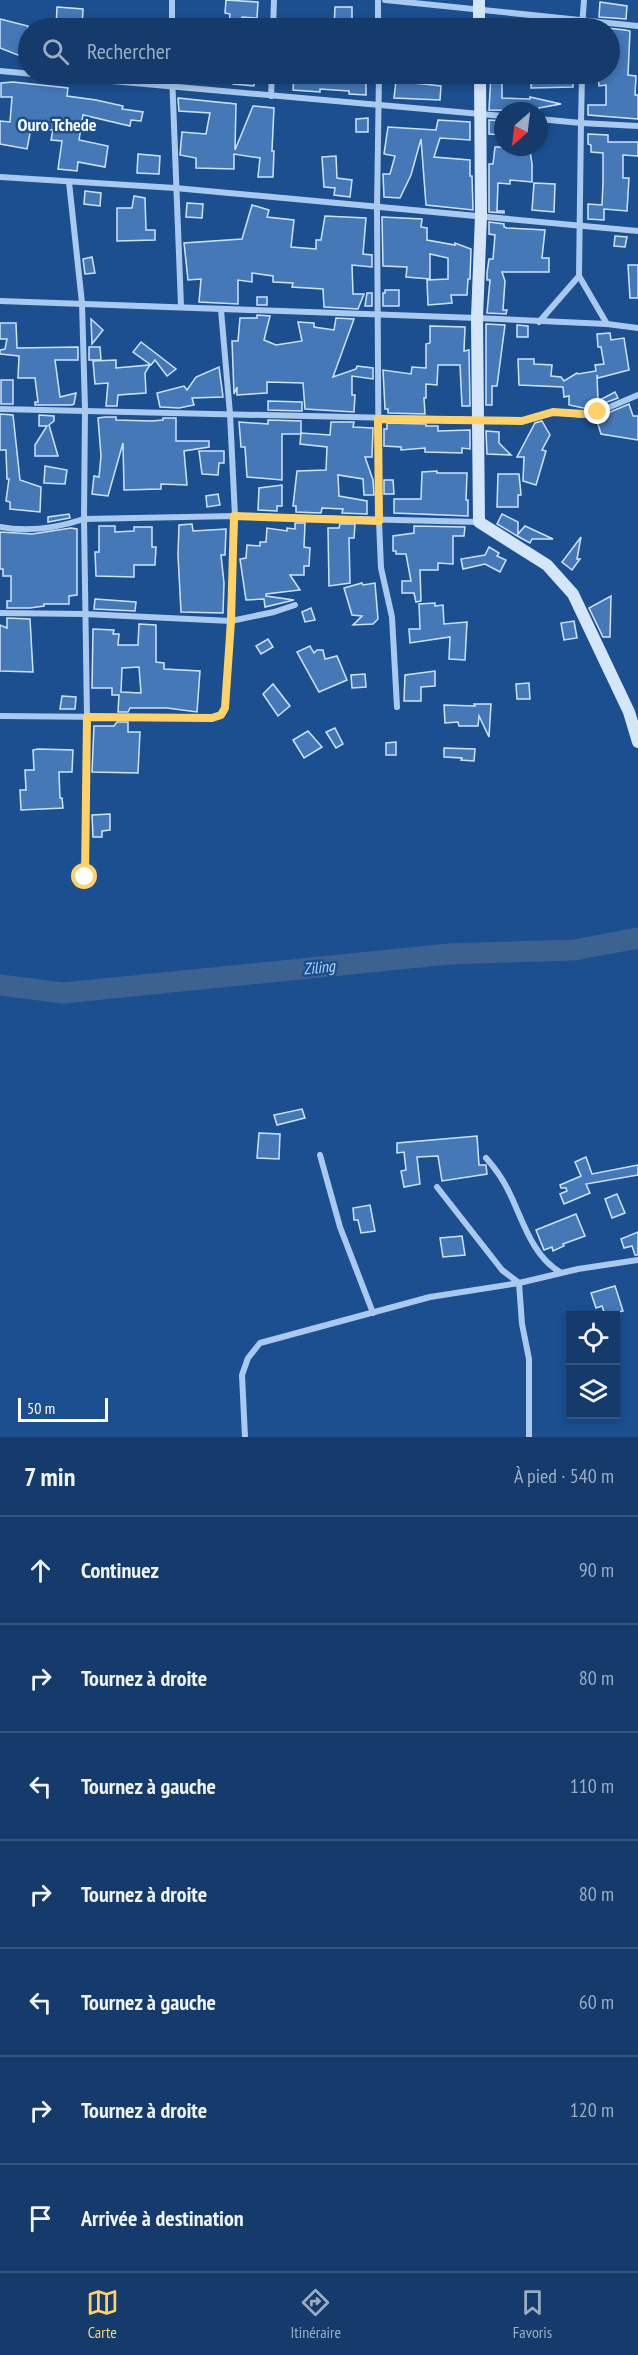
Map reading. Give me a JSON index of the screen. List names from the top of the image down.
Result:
{
  "districts": ["Ouro Tchede"],
  "water": ["Ziling"],
  "scale_bar": "50 m",
  "north": "bottom left",
  "page": {
    "search": "Rechercher",
    "scale": "50 m",
    "heading": ["7 min", "À pied · 540 m"],
    "list": [
      ["Continuez", "90 m"],
      ["Tournez à droite", "80 m"],
      ["Tournez à gauche", "110 m"],
      ["Tournez à droite", "80 m"],
      ["Tournez à gauche", "60 m"],
      ["Tournez à droite", "120 m"],
      "Arrivée à destination"
    ],
    "nav": ["Carte", "Itinéraire", "Favoris"]
  }
}
